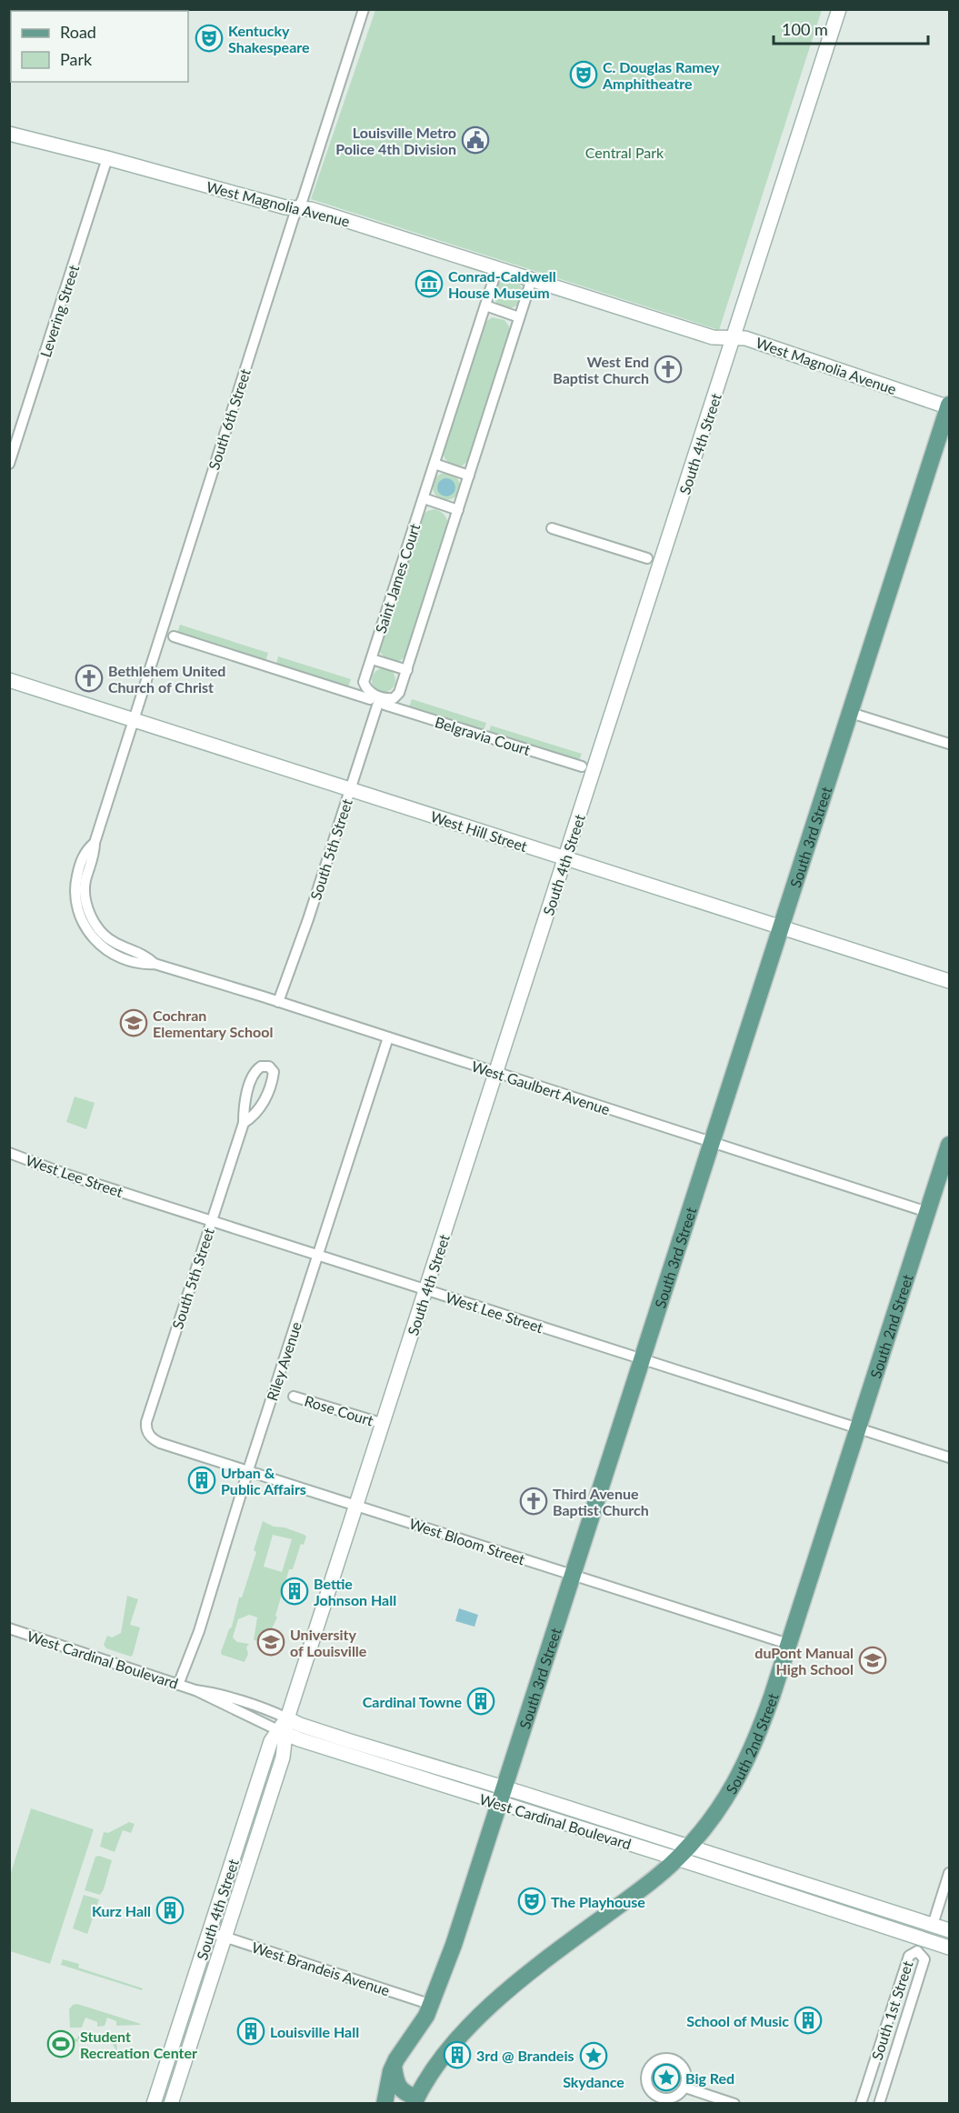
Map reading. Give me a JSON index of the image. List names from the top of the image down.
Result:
{
  "streets": {
    "main road": [
      "West Magnolia Avenue",
      "South 4th Street",
      "West Hill Street",
      "South 3rd Street",
      "South 2nd Street",
      "West Cardinal Boulevard"
    ],
    "street": [
      "Levering Street",
      "South 6th Street",
      "Saint James Court",
      "Belgravia Court",
      "South 5th Street",
      "West Gaulbert Avenue",
      "West Lee Street",
      "Riley Avenue",
      "Rose Court",
      "West Bloom Street",
      "West Brandeis Avenue",
      "South 1st Street"
    ]
  },
  "crossings": [
    ["West Magnolia Avenue", "Levering Street"],
    ["West Magnolia Avenue", "South 6th Street"],
    ["West Magnolia Avenue", "South 4th Street"],
    ["West Magnolia Avenue", "Saint James Court"],
    ["West Magnolia Avenue", "South 3rd Street"],
    ["South 6th Street", "West Hill Street"],
    ["South 6th Street", "West Gaulbert Avenue"],
    ["South 4th Street", "West Hill Street"],
    ["South 4th Street", "West Gaulbert Avenue"],
    ["South 4th Street", "West Lee Street"],
    ["South 4th Street", "Rose Court"],
    ["South 4th Street", "West Bloom Street"],
    ["South 4th Street", "West Cardinal Boulevard"],
    ["South 4th Street", "West Brandeis Avenue"],
    ["Saint James Court", "Belgravia Court"],
    ["West Hill Street", "South 3rd Street"],
    ["West Hill Street", "South 5th Street"],
    ["South 3rd Street", "West Gaulbert Avenue"],
    ["South 3rd Street", "West Lee Street"],
    ["South 3rd Street", "West Bloom Street"],
    ["South 3rd Street", "West Cardinal Boulevard"],
    ["South 3rd Street", "West Brandeis Avenue"],
    ["South 5th Street", "West Gaulbert Avenue"],
    ["South 5th Street", "West Lee Street"],
    ["South 5th Street", "West Bloom Street"],
    ["West Gaulbert Avenue", "South 2nd Street"],
    ["West Gaulbert Avenue", "Riley Avenue"],
    ["West Lee Street", "South 2nd Street"],
    ["West Lee Street", "Riley Avenue"],
    ["South 2nd Street", "West Bloom Street"],
    ["South 2nd Street", "West Cardinal Boulevard"],
    ["Riley Avenue", "West Bloom Street"],
    ["Riley Avenue", "West Cardinal Boulevard"],
    ["West Cardinal Boulevard", "South 1st Street"]
  ],
  "parks": ["Central Park"],
  "places": {
    "theatre": ["Kentucky Shakespeare", "C. Douglas Ramey Amphitheatre", "The Playhouse"],
    "public building": ["Louisville Metro Police 4th Division"],
    "museum": ["Conrad-Caldwell House Museum"],
    "church": ["West End Baptist Church", "Bethlehem United Church of Christ", "Third Avenue Baptist Church"],
    "school or university": ["Cochran Elementary School", "University of Louisville", "duPont Manual High School"],
    "building": [
      "Urban & Public Affairs",
      "Bettie Johnson Hall",
      "Cardinal Towne",
      "Kurz Hall",
      "School of Music",
      "Louisville Hall",
      "3rd @ Brandeis"
    ],
    "sports": ["Student Recreation Center"],
    "place": ["Skydance", "Big Red"]
  },
  "legend": ["Road", "Park"],
  "scale_bar": "100 m"
}
